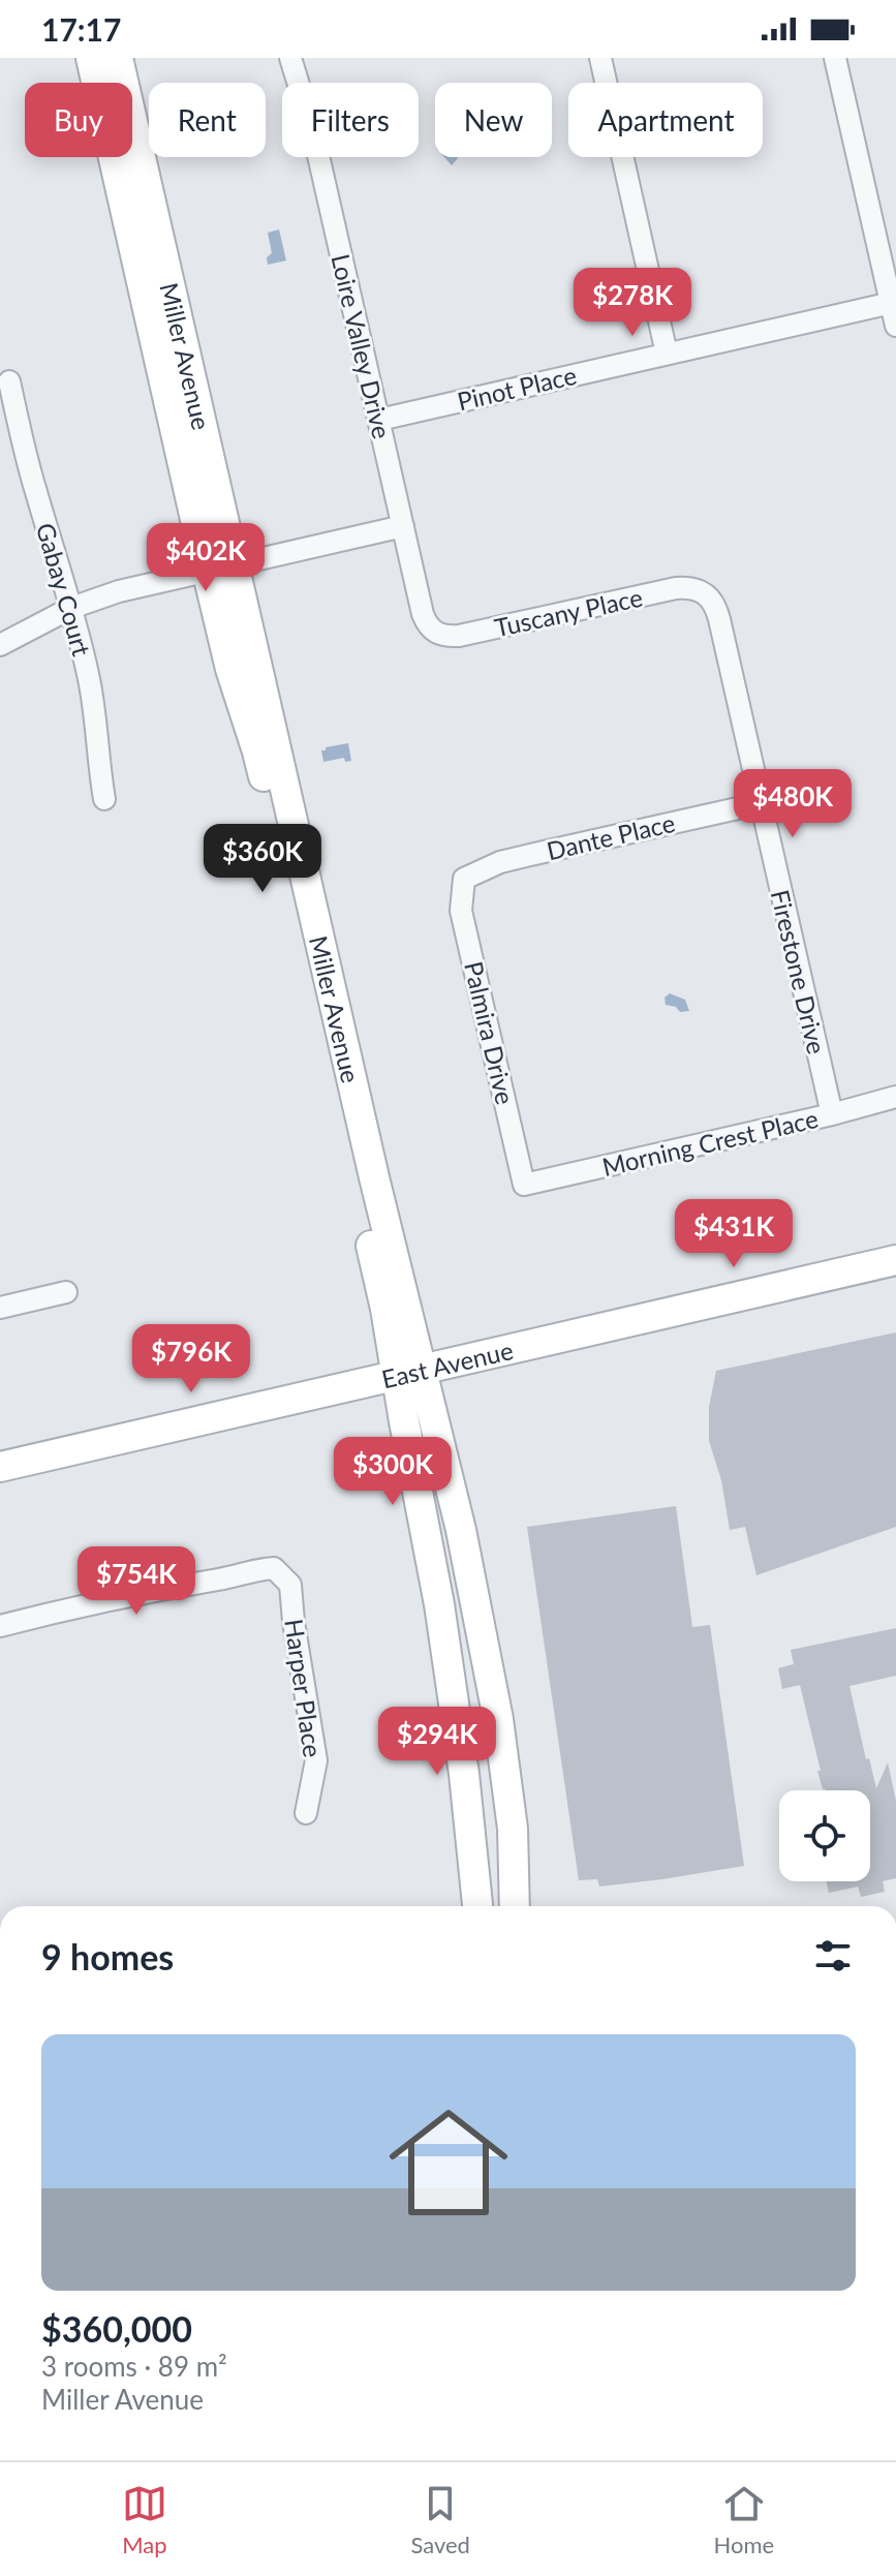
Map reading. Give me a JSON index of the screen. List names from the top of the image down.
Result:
{
  "streets": {
    "main road": ["Miller Avenue", "East Avenue"],
    "street": [
      "Loire Valley Drive",
      "Pinot Place",
      "Gabay Court",
      "Tuscany Place",
      "Dante Place",
      "Firestone Drive",
      "Palmira Drive",
      "Morning Crest Place",
      "Harper Place"
    ]
  },
  "crossings": [
    ["Loire Valley Drive", "Pinot Place"],
    ["Loire Valley Drive", "Tuscany Place"],
    ["Miller Avenue", "East Avenue"],
    ["Tuscany Place", "Firestone Drive"],
    ["Dante Place", "Firestone Drive"],
    ["Dante Place", "Palmira Drive"],
    ["Firestone Drive", "Morning Crest Place"],
    ["Palmira Drive", "Morning Crest Place"]
  ],
  "page": {
    "status": "17:17",
    "chip": [
      "Buy",
      "Rent",
      "Filters",
      "New",
      "Apartment"
    ],
    "price": [
      "$278K",
      "$402K",
      "$480K",
      "$360K",
      "$431K",
      "$796K",
      "$300K",
      "$754K",
      "$294K"
    ],
    "heading": "9 homes",
    "list": [
      {
        "name": "$360,000",
        "note": "3 rooms · 89 m² · Miller Avenue"
      }
    ],
    "tabs": ["Map", "Saved", "Home"]
  }
}
